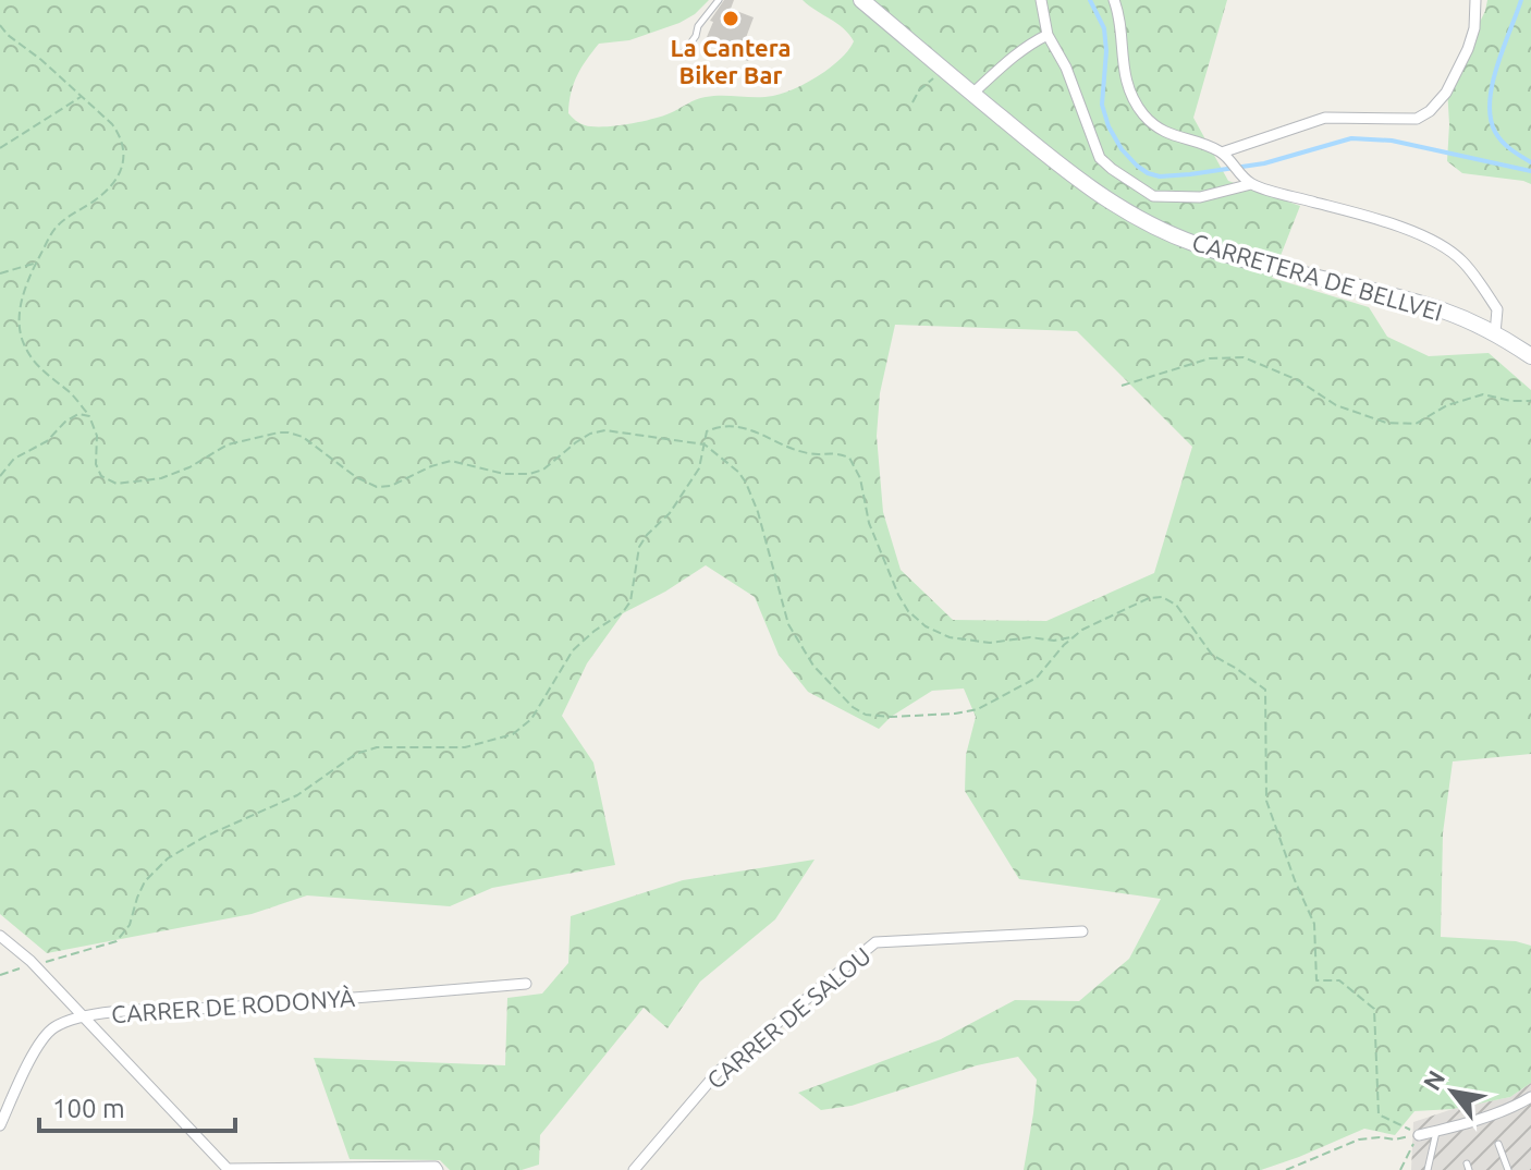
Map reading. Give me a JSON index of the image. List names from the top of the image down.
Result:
{
  "streets": {
    "main road": ["CARRETERA DE BELLVEI"],
    "street": ["CARRER DE RODONYÀ", "CARRER DE SALOU"]
  },
  "places": ["La Cantera Biker Bar"],
  "scale_bar": "100 m",
  "north": "top left"
}
